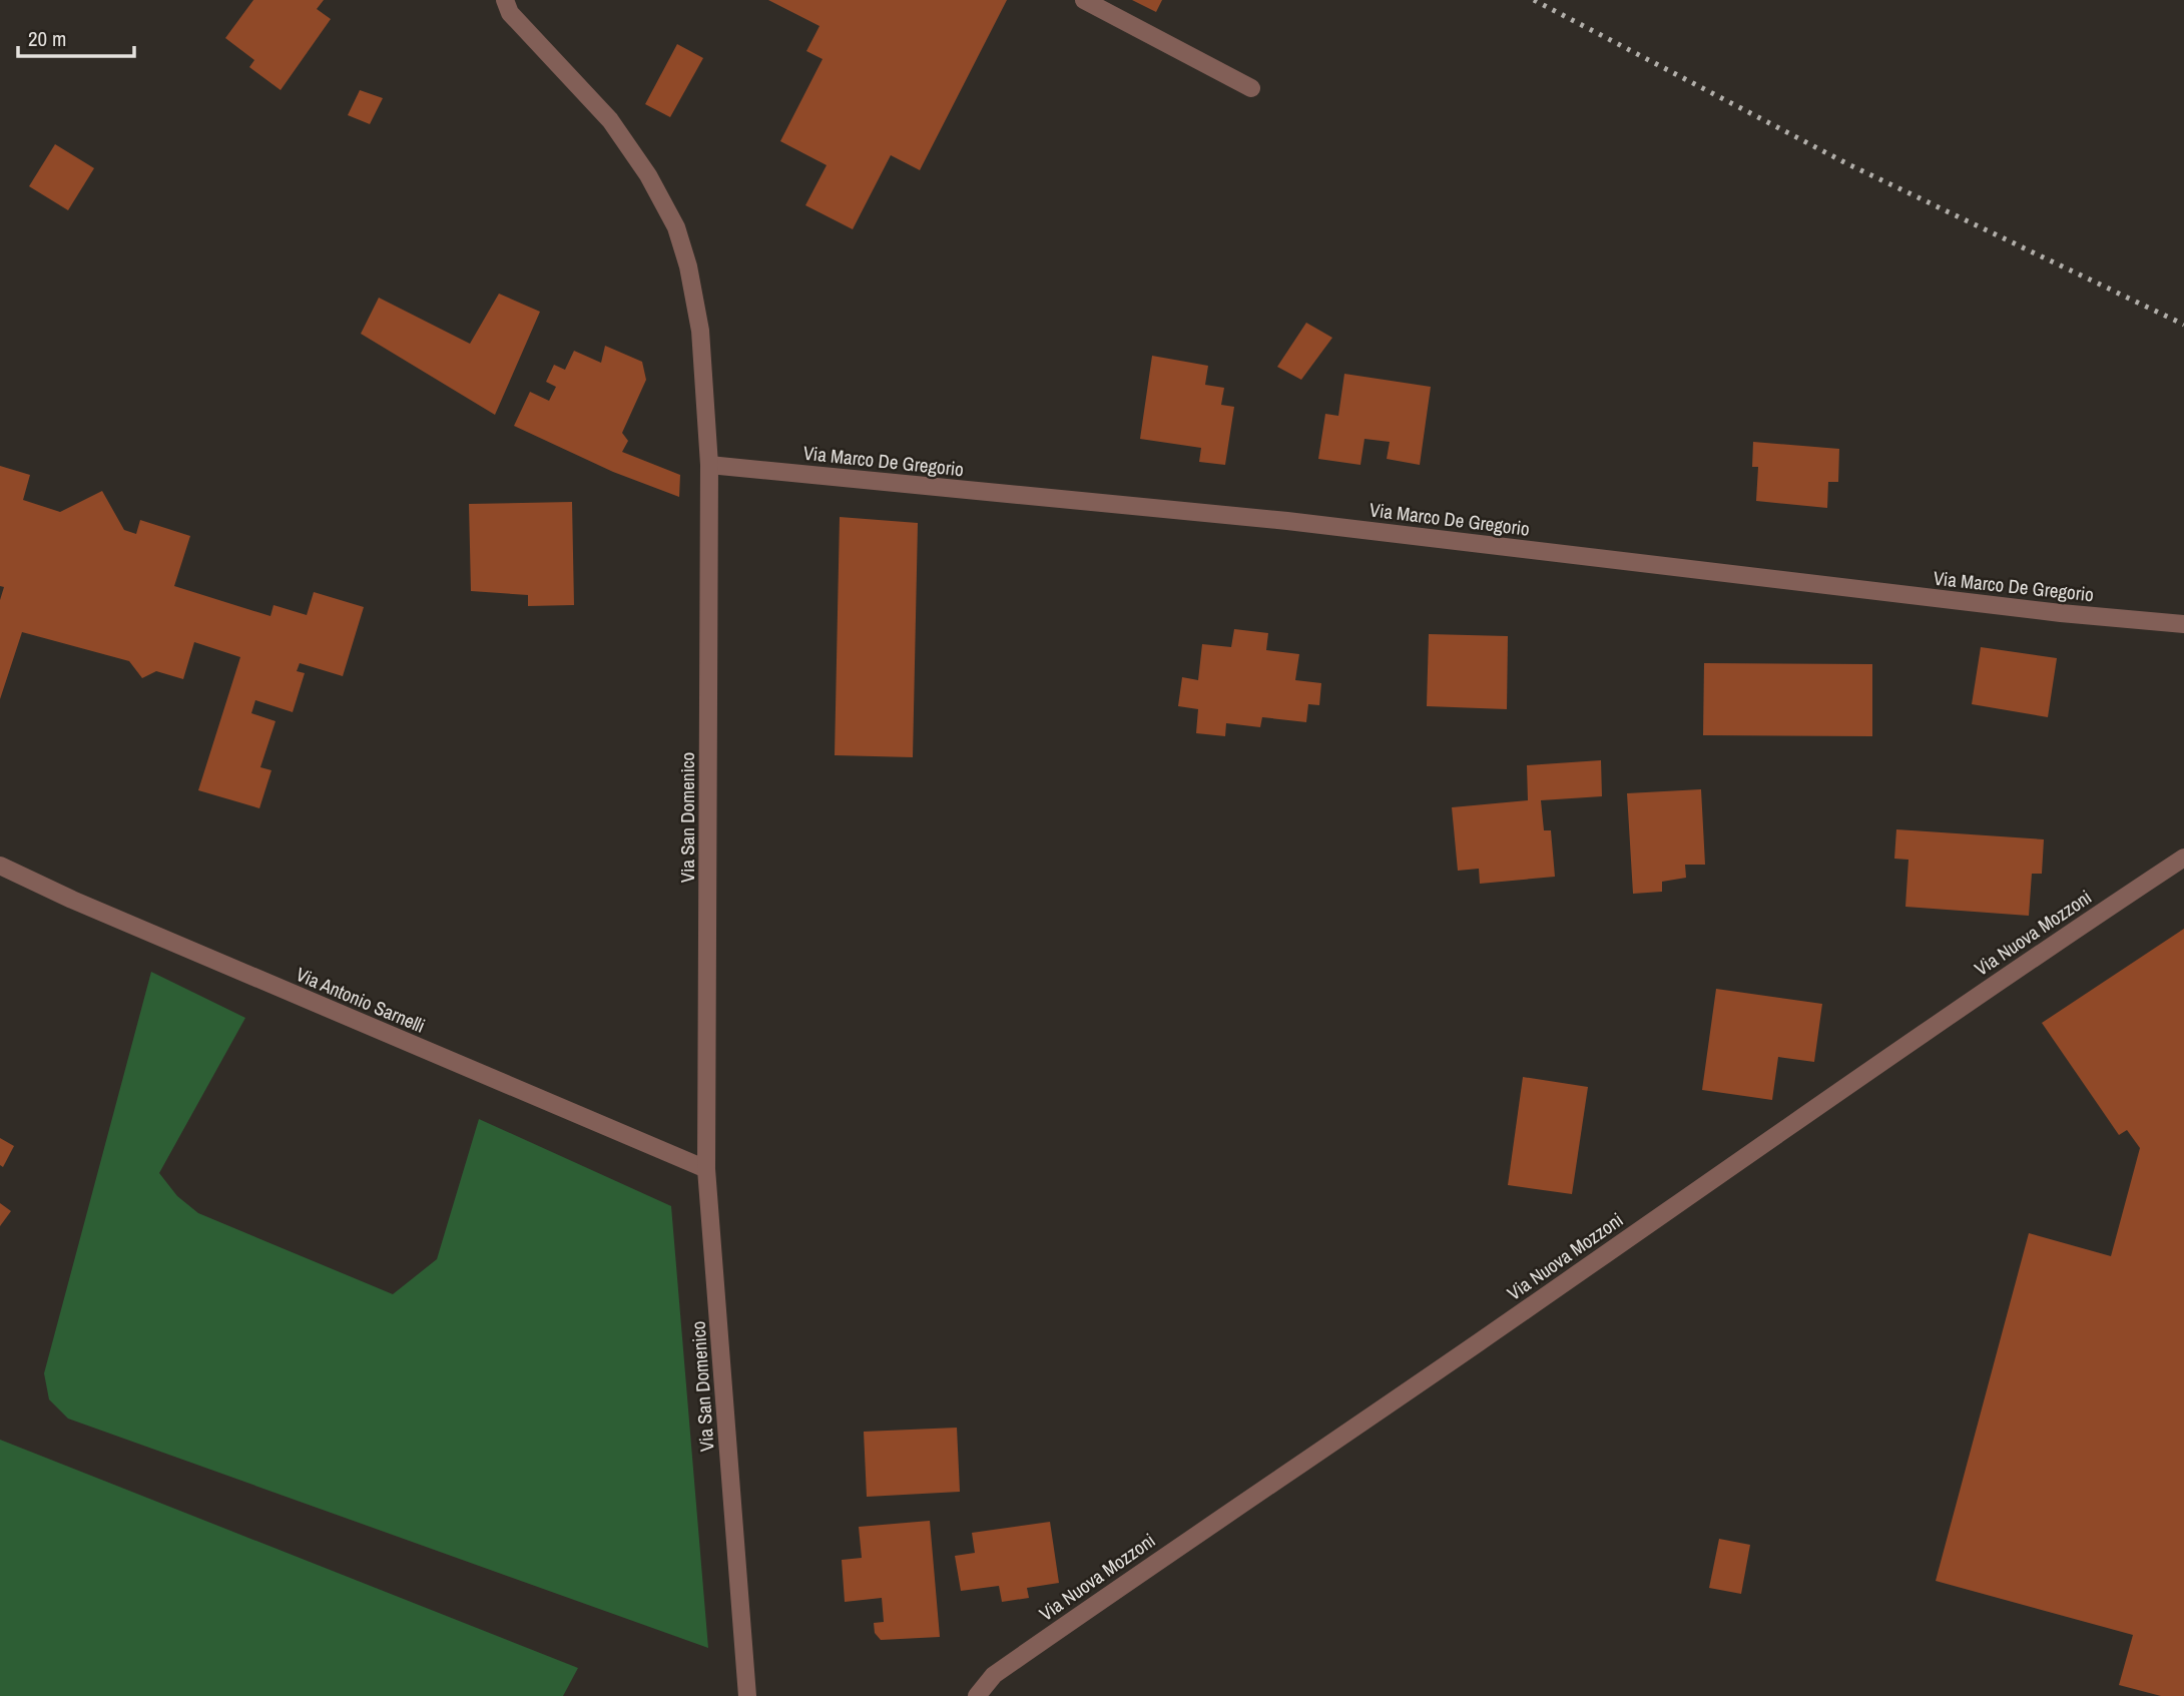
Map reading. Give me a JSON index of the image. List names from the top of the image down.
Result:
{
  "streets": {
    "street": [
      "Via Marco De Gregorio",
      "Via San Domenico",
      "Via Nuova Mozzoni",
      "Via Antonio Sarnelli"
    ]
  },
  "crossings": [
    ["Via Marco De Gregorio", "Via San Domenico"],
    ["Via San Domenico", "Via Antonio Sarnelli"]
  ],
  "scale_bar": "20 m"
}
